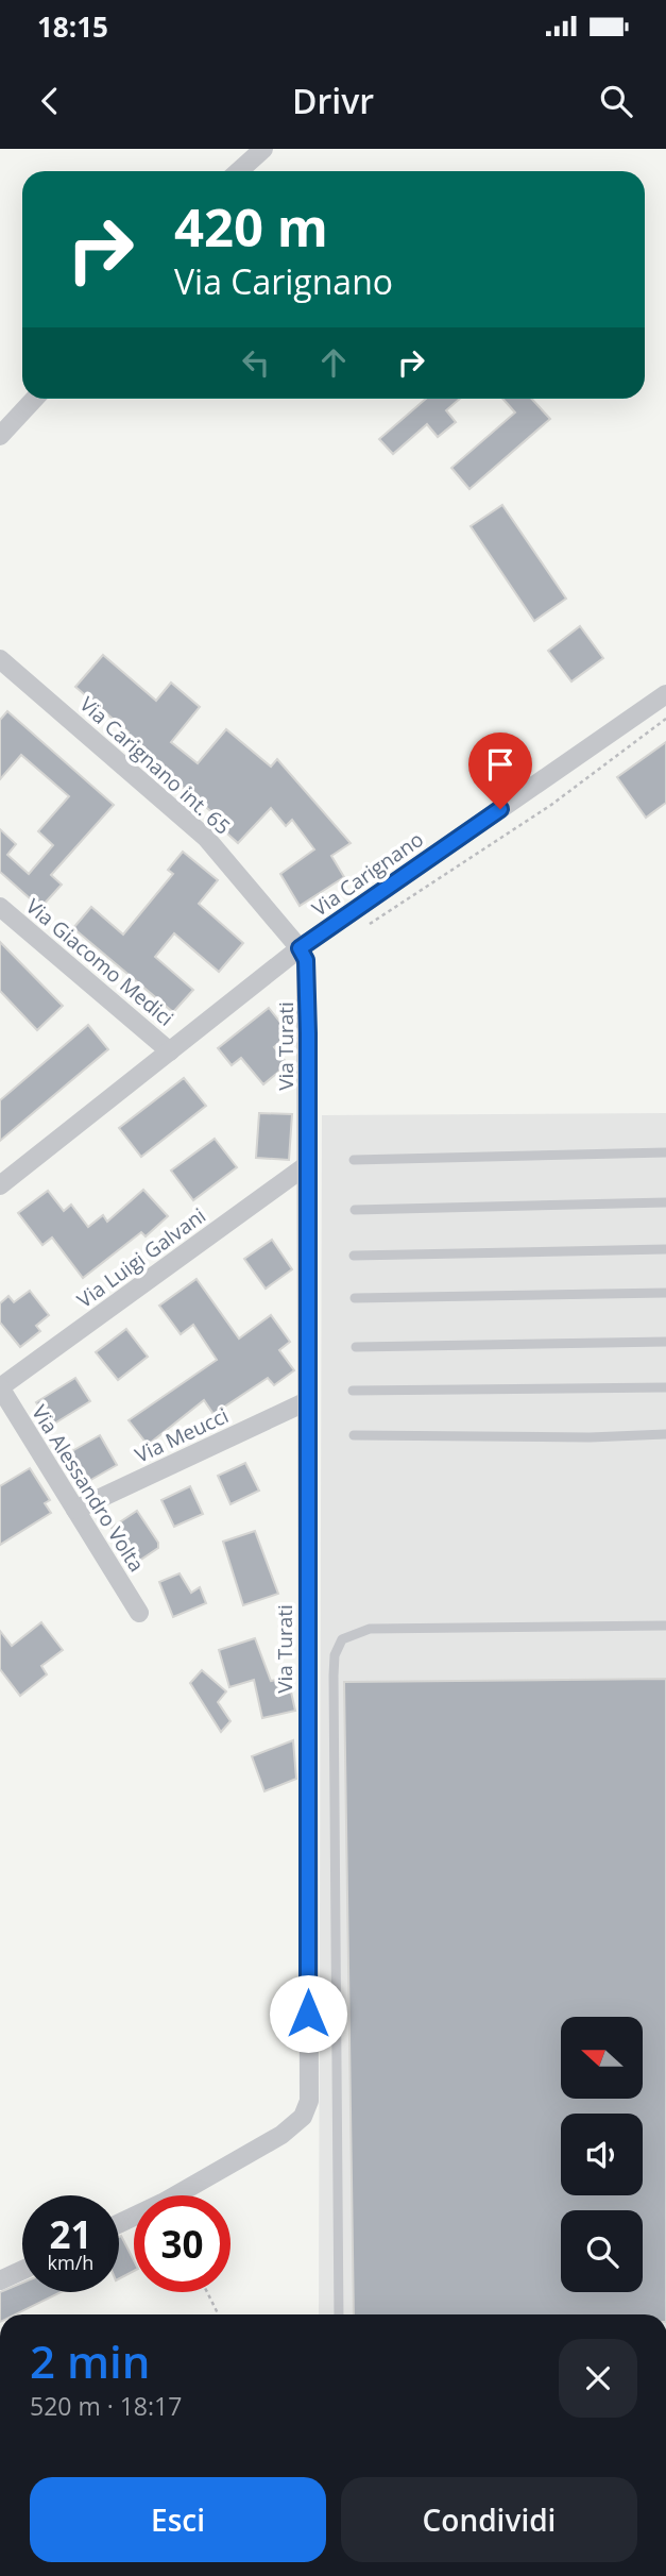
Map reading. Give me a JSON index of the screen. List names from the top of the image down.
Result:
{
  "streets": {
    "street": [
      "Via Carignano int. 65",
      "Via Carignano",
      "Via Giacomo Medici",
      "Via Turati",
      "Via Luigi Galvani",
      "Via Meucci",
      "Via Alessandro Volta"
    ]
  },
  "crossings": [
    ["Via Carignano int. 65", "Via Carignano"],
    ["Via Carignano int. 65", "Via Turati"],
    ["Via Carignano", "Via Giacomo Medici"],
    ["Via Carignano", "Via Turati"],
    ["Via Turati", "Via Luigi Galvani"],
    ["Via Turati", "Via Meucci"],
    ["Via Luigi Galvani", "Via Alessandro Volta"],
    ["Via Meucci", "Via Alessandro Volta"]
  ],
  "north": "left",
  "page": {
    "status": "18:15",
    "header": "Drivr",
    "turn": ["420 m", "Via Carignano"],
    "speed": "21 km/h",
    "limit": "30",
    "heading": ["2 min", "520 m · 18:17"],
    "buttons": ["Esci", "Condividi"]
  }
}
